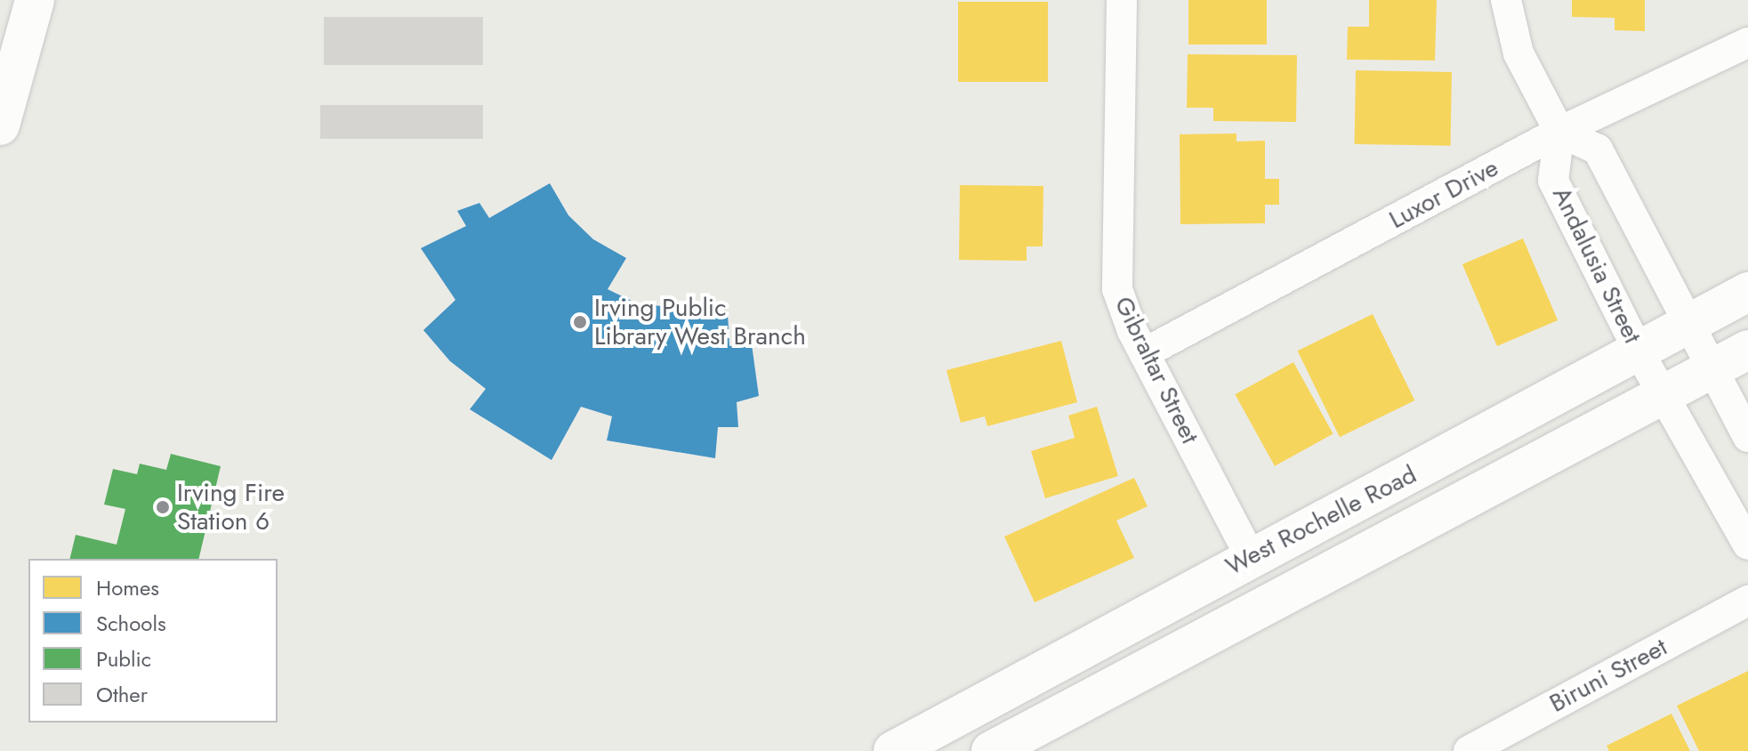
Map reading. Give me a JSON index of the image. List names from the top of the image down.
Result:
{
  "streets": {
    "street": [
      "Luxor Drive",
      "Andalusia Street",
      "Gibraltar Street",
      "West Rochelle Road",
      "Biruni Street"
    ]
  },
  "crossings": [
    ["Luxor Drive", "Andalusia Street"],
    ["Luxor Drive", "Gibraltar Street"],
    ["Andalusia Street", "West Rochelle Road"],
    ["Gibraltar Street", "West Rochelle Road"]
  ],
  "places": ["Irving Public Library West Branch", "Irving Fire Station 6"],
  "legend": [
    "Homes",
    "Schools",
    "Public",
    "Other"
  ]
}
